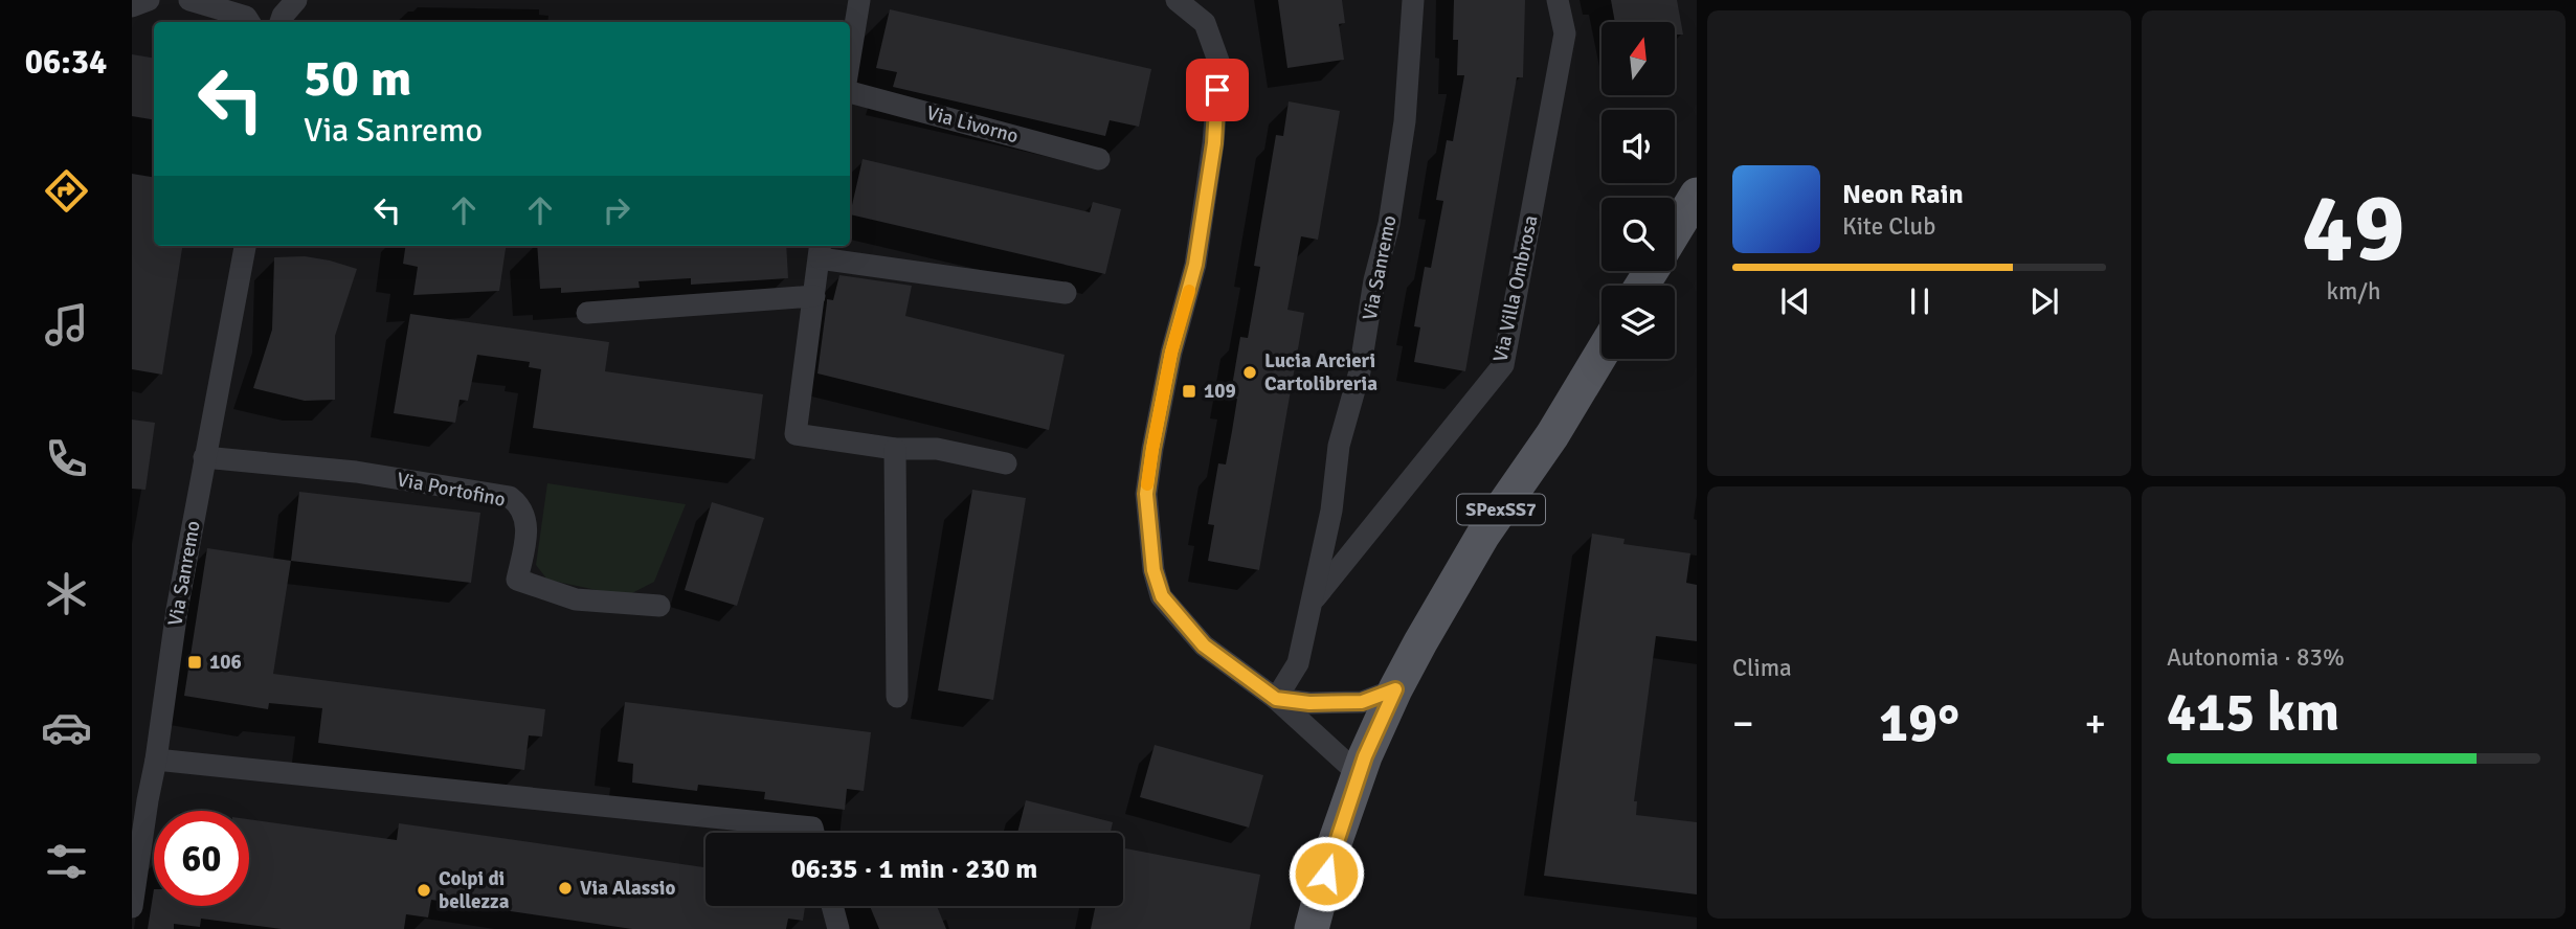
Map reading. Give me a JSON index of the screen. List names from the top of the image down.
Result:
{
  "streets": {
    "main road": ["SPexSS7"],
    "street": [
      "Via Livorno",
      "Via Sanremo",
      "Via Villa Ombrosa",
      "Via Portofino"
    ]
  },
  "crossings": [
    ["Via Sanremo", "Via Villa Ombrosa"],
    ["Via Sanremo", "Via Portofino"]
  ],
  "places": {
    "other": ["Lucia Arcieri Cartolibreria", "Via Alassio", "Colpi di bellezza"],
    "transit": ["109", "106"]
  },
  "north": "top",
  "page": {
    "tabs": "06:34",
    "tile": [
      ["49", "km/h"],
      "Clima",
      ["Autonomia · 83%", "415 km"]
    ],
    "turn": ["50 m", "Via Sanremo"],
    "song": ["Neon Rain", "Kite Club"],
    "heat": ["−", "19°", "+"],
    "limit": "60",
    "trip": "06:35 · 1 min · 230 m"
  }
}
